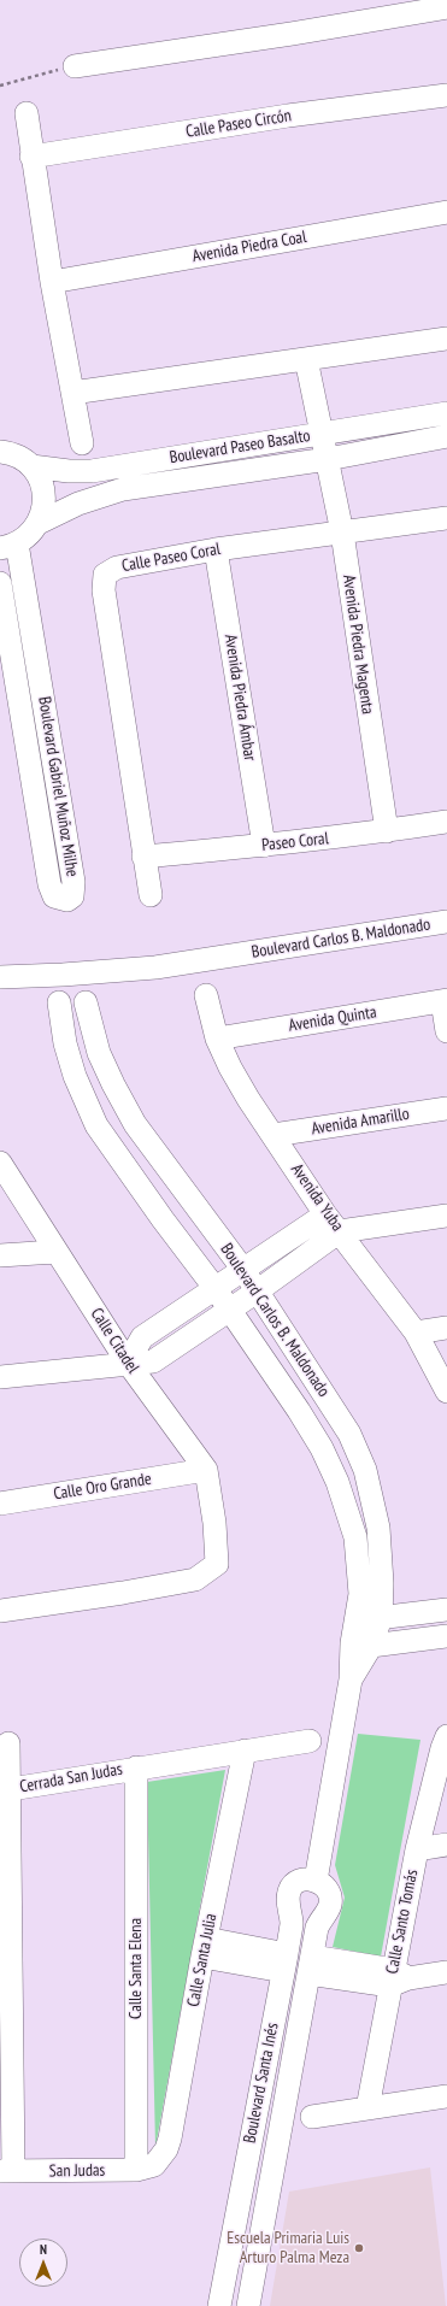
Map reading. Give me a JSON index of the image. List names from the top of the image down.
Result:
{
  "streets": {
    "street": [
      "Calle Paseo Circón",
      "Avenida Piedra Coal",
      "Boulevard Paseo Basalto",
      "Calle Paseo Coral",
      "Avenida Piedra Magenta",
      "Avenida Piedra Ámbar",
      "Boulevard Gabriel Muñoz Milhe",
      "Paseo Coral",
      "Boulevard Carlos B. Maldonado",
      "Avenida Quinta",
      "Avenida Amarillo",
      "Avenida Yuba",
      "Calle Citadel",
      "Calle Oro Grande",
      "Cerrada San Judas",
      "Calle Santo Tomás",
      "Calle Santa Julia",
      "Calle Santa Elena",
      "Boulevard Santa Inés",
      "San Judas"
    ]
  },
  "crossings": [
    ["Boulevard Paseo Basalto", "Avenida Piedra Magenta"],
    ["Calle Paseo Coral", "Avenida Piedra Magenta"],
    ["Calle Paseo Coral", "Avenida Piedra Ámbar"],
    ["Calle Paseo Coral", "Paseo Coral"],
    ["Avenida Piedra Magenta", "Paseo Coral"],
    ["Avenida Piedra Ámbar", "Paseo Coral"],
    ["Avenida Quinta", "Avenida Yuba"],
    ["Avenida Amarillo", "Avenida Yuba"],
    ["Calle Citadel", "Calle Oro Grande"],
    ["Cerrada San Judas", "Calle Santa Julia"],
    ["Cerrada San Judas", "Calle Santa Elena"],
    ["Cerrada San Judas", "San Judas"],
    ["Calle Santa Julia", "Calle Santa Elena"],
    ["Calle Santa Julia", "San Judas"],
    ["Calle Santa Elena", "San Judas"]
  ],
  "places": ["Escuela Primaria Luis Arturo Palma Meza"],
  "north": "top"
}
